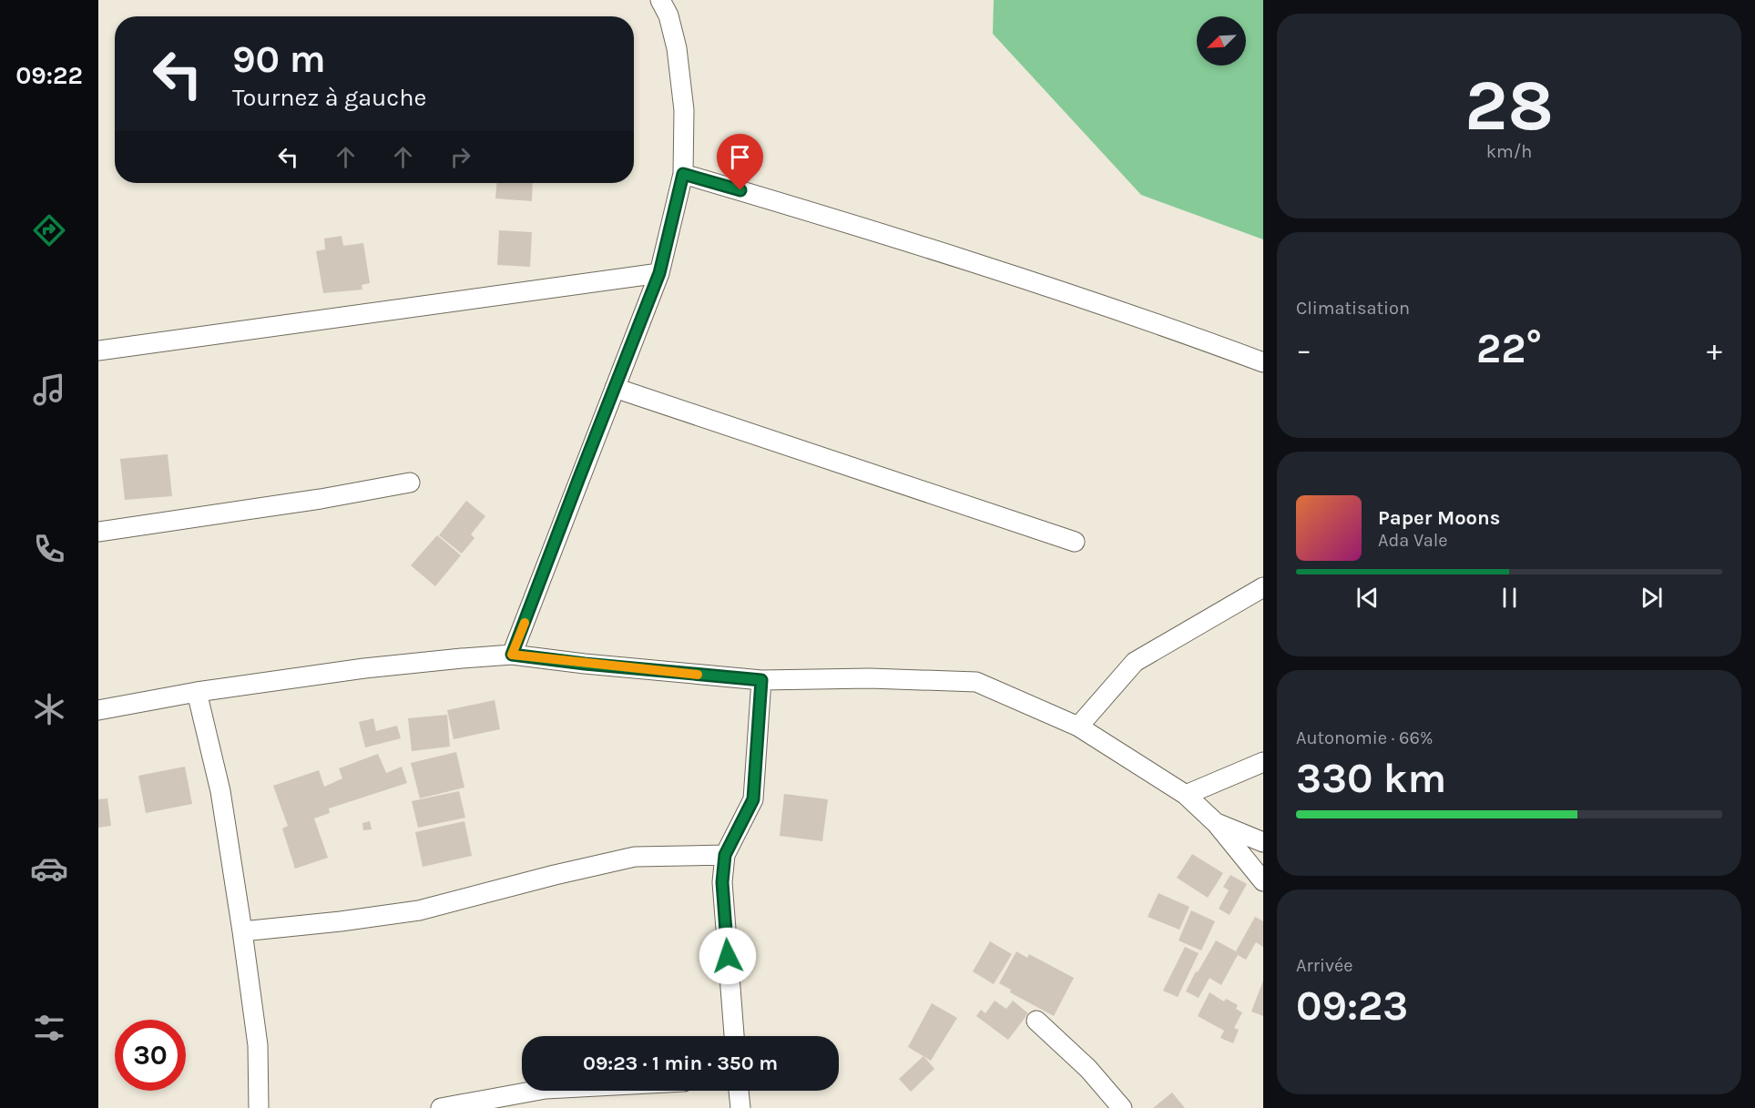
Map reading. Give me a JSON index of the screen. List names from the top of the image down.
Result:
{
  "north": "bottom left",
  "page": {
    "tabs": "09:22",
    "tile": [
      ["28", "km/h"],
      "Climatisation",
      ["Autonomie · 66%", "330 km"],
      ["Arrivée", "09:23"]
    ],
    "turn": ["90 m", "Tournez à gauche"],
    "heat": ["−", "22°", "+"],
    "song": ["Paper Moons", "Ada Vale"],
    "limit": "30",
    "trip": "09:23 · 1 min · 350 m"
  }
}
